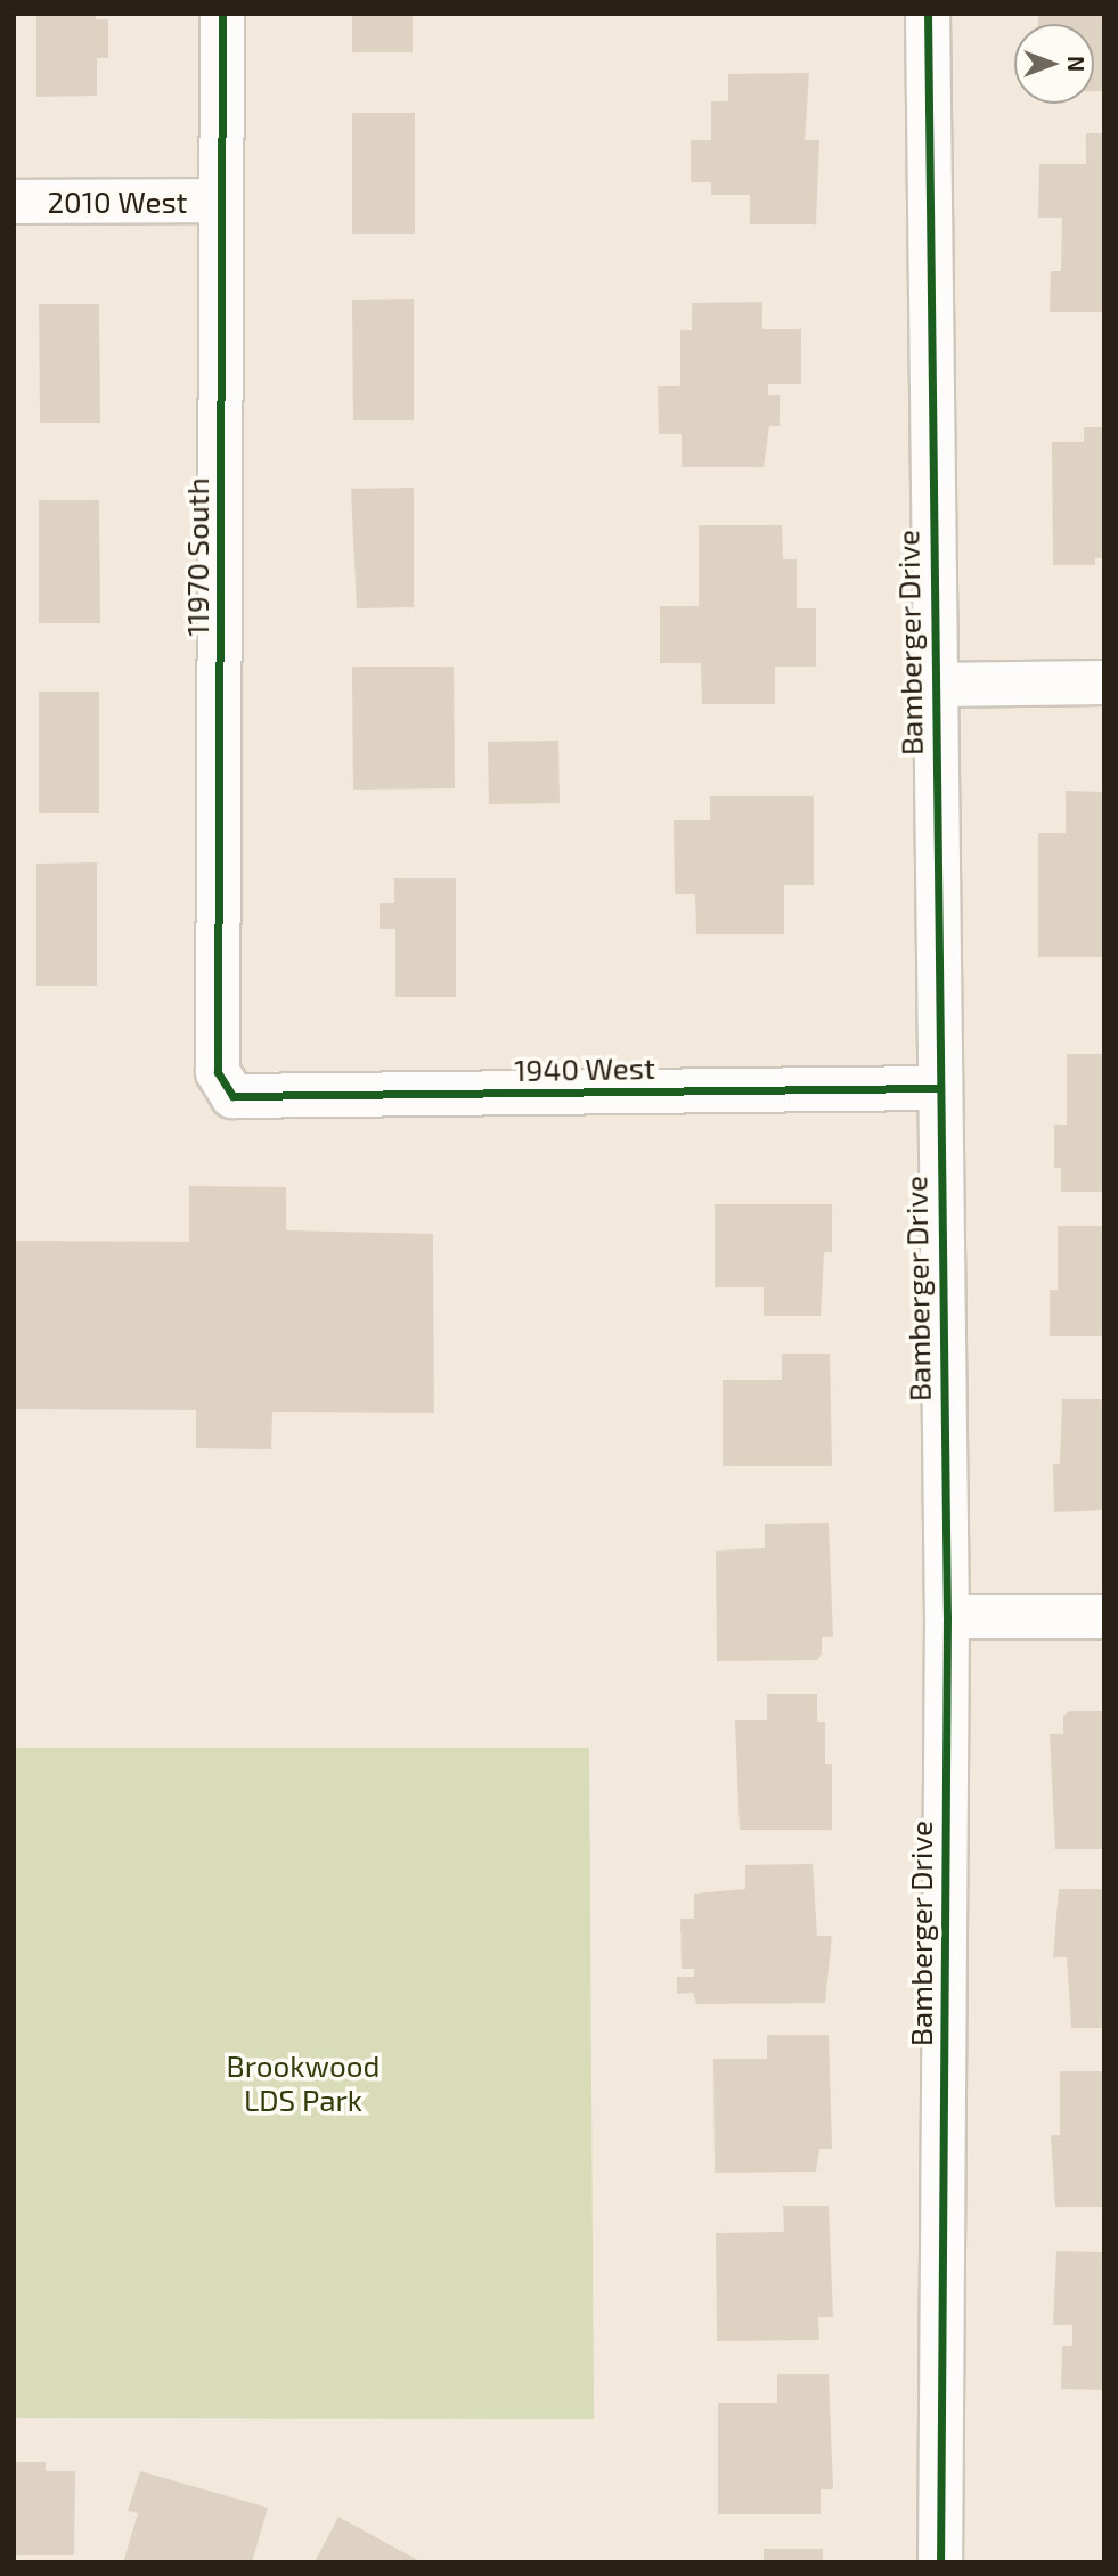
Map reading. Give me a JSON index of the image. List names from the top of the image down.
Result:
{
  "streets": {
    "street": [
      "2010 West",
      "11970 South",
      "Bamberger Drive",
      "1940 West"
    ]
  },
  "crossings": [
    ["2010 West", "11970 South"],
    ["11970 South", "1940 West"],
    ["Bamberger Drive", "1940 West"]
  ],
  "parks": ["Brookwood LDS Park"],
  "north": "right"
}
